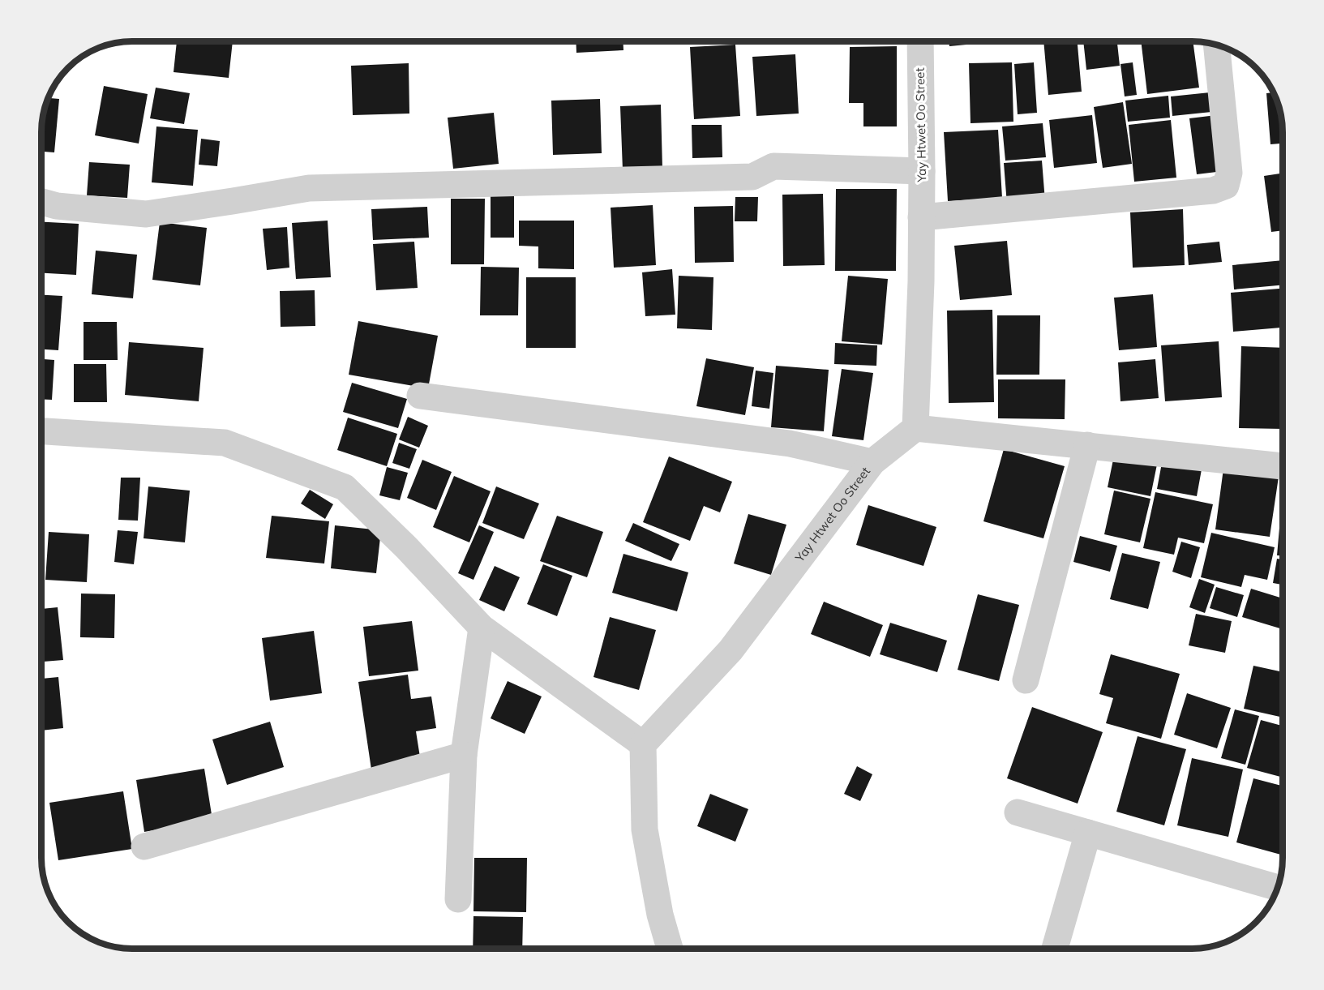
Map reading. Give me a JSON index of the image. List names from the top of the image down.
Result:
{
  "streets": {
    "street": ["Yay Htwet Oo Street"]
  }
}
